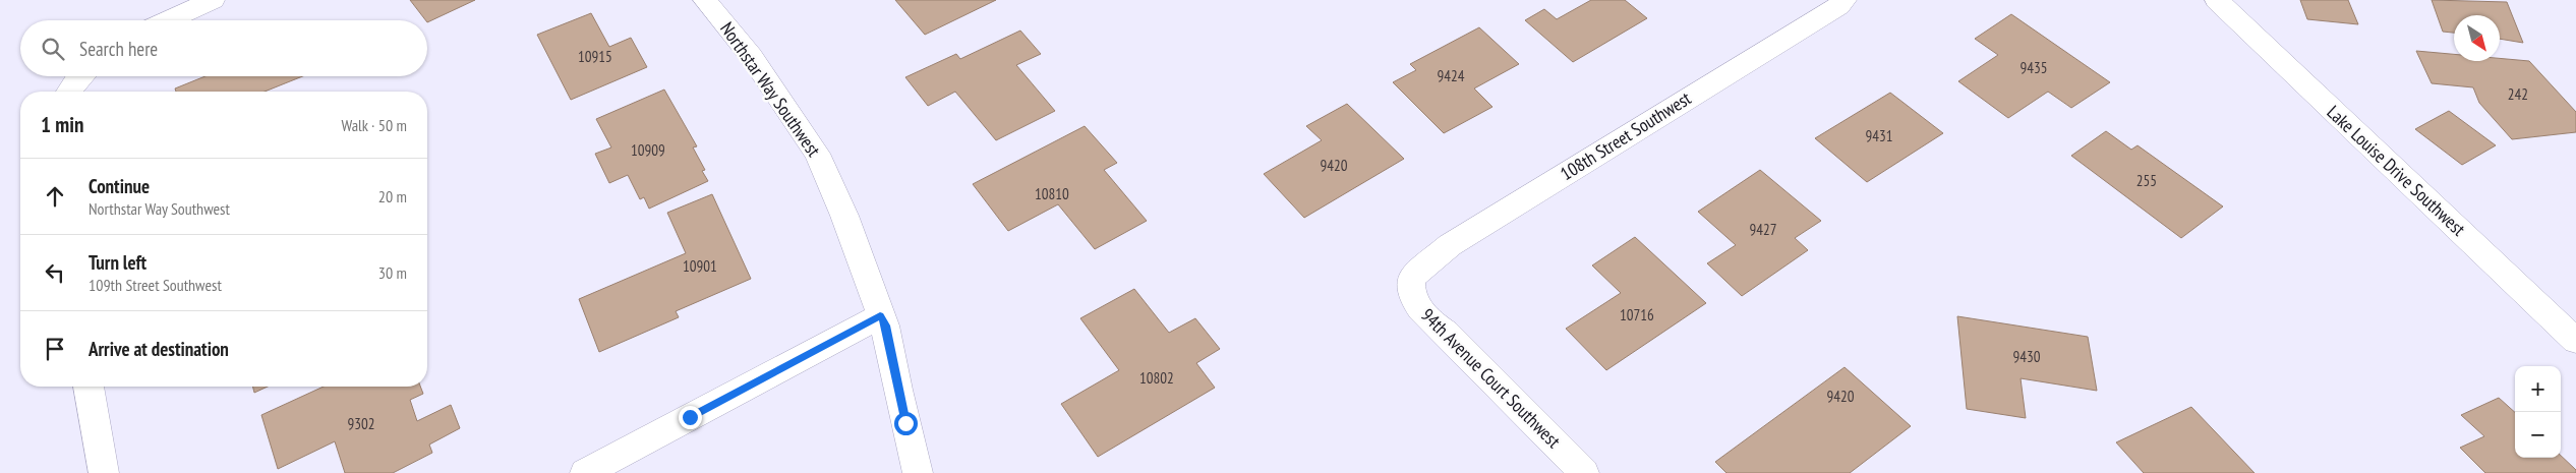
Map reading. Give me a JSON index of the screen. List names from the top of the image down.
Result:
{
  "streets": {
    "street": [
      "Northstar Way Southwest",
      "108th Street Southwest",
      "Lake Louise Drive Southwest",
      "94th Avenue Court Southwest"
    ]
  },
  "crossings": [
    ["108th Street Southwest", "94th Avenue Court Southwest"]
  ],
  "house_numbers": [
    "10915",
    "9435",
    "9424",
    "242",
    "9431",
    "10909",
    "9420",
    "255",
    "10810",
    "9427",
    "10901",
    "10716",
    "9430",
    "10802",
    "9420",
    "9302"
  ],
  "north": "bottom right",
  "page": {
    "search": "Search here",
    "heading": ["1 min", "Walk · 50 m"],
    "list": [
      ["Continue", "Northstar Way Southwest", "20 m"],
      ["Turn left", "109th Street Southwest", "30 m"],
      "Arrive at destination"
    ],
    "map_buttons": ["+", "−"]
  }
}
